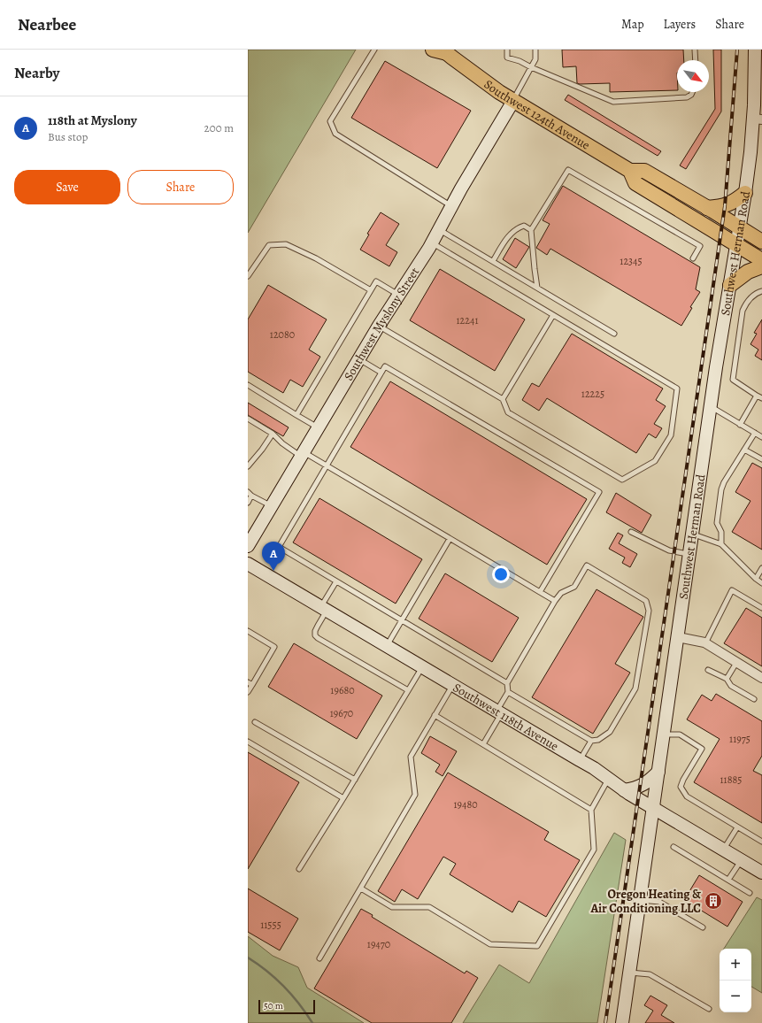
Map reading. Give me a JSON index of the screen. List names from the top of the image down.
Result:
{
  "streets": {
    "main road": ["Southwest 124th Avenue"],
    "street": ["Southwest Herman Road", "Southwest Myslony Street", "Southwest 118th Avenue"]
  },
  "crossings": [
    ["Southwest 124th Avenue", "Southwest Herman Road"],
    ["Southwest 124th Avenue", "Southwest Myslony Street"],
    ["Southwest Herman Road", "Southwest 118th Avenue"]
  ],
  "places": {
    "building": ["Oregon Heating & Air Conditioning LLC"]
  },
  "house_numbers": [
    "12345",
    "12241",
    "12080",
    "12225",
    "19680",
    "19670",
    "11975",
    "11885",
    "19480",
    "11555",
    "19470"
  ],
  "scale_bar": "50 m",
  "north": "bottom right",
  "page": {
    "header": "Nearbee",
    "nav": ["Map", "Layers", "Share"],
    "heading": "Nearby",
    "list": [
      {
        "mark": "A",
        "name": "118th at Myslony",
        "note": "Bus stop",
        "value": "200 m"
      }
    ],
    "buttons": ["Save", "Share"],
    "pins": "A",
    "map_buttons": ["+", "−"],
    "scale": "50 m"
  }
}
